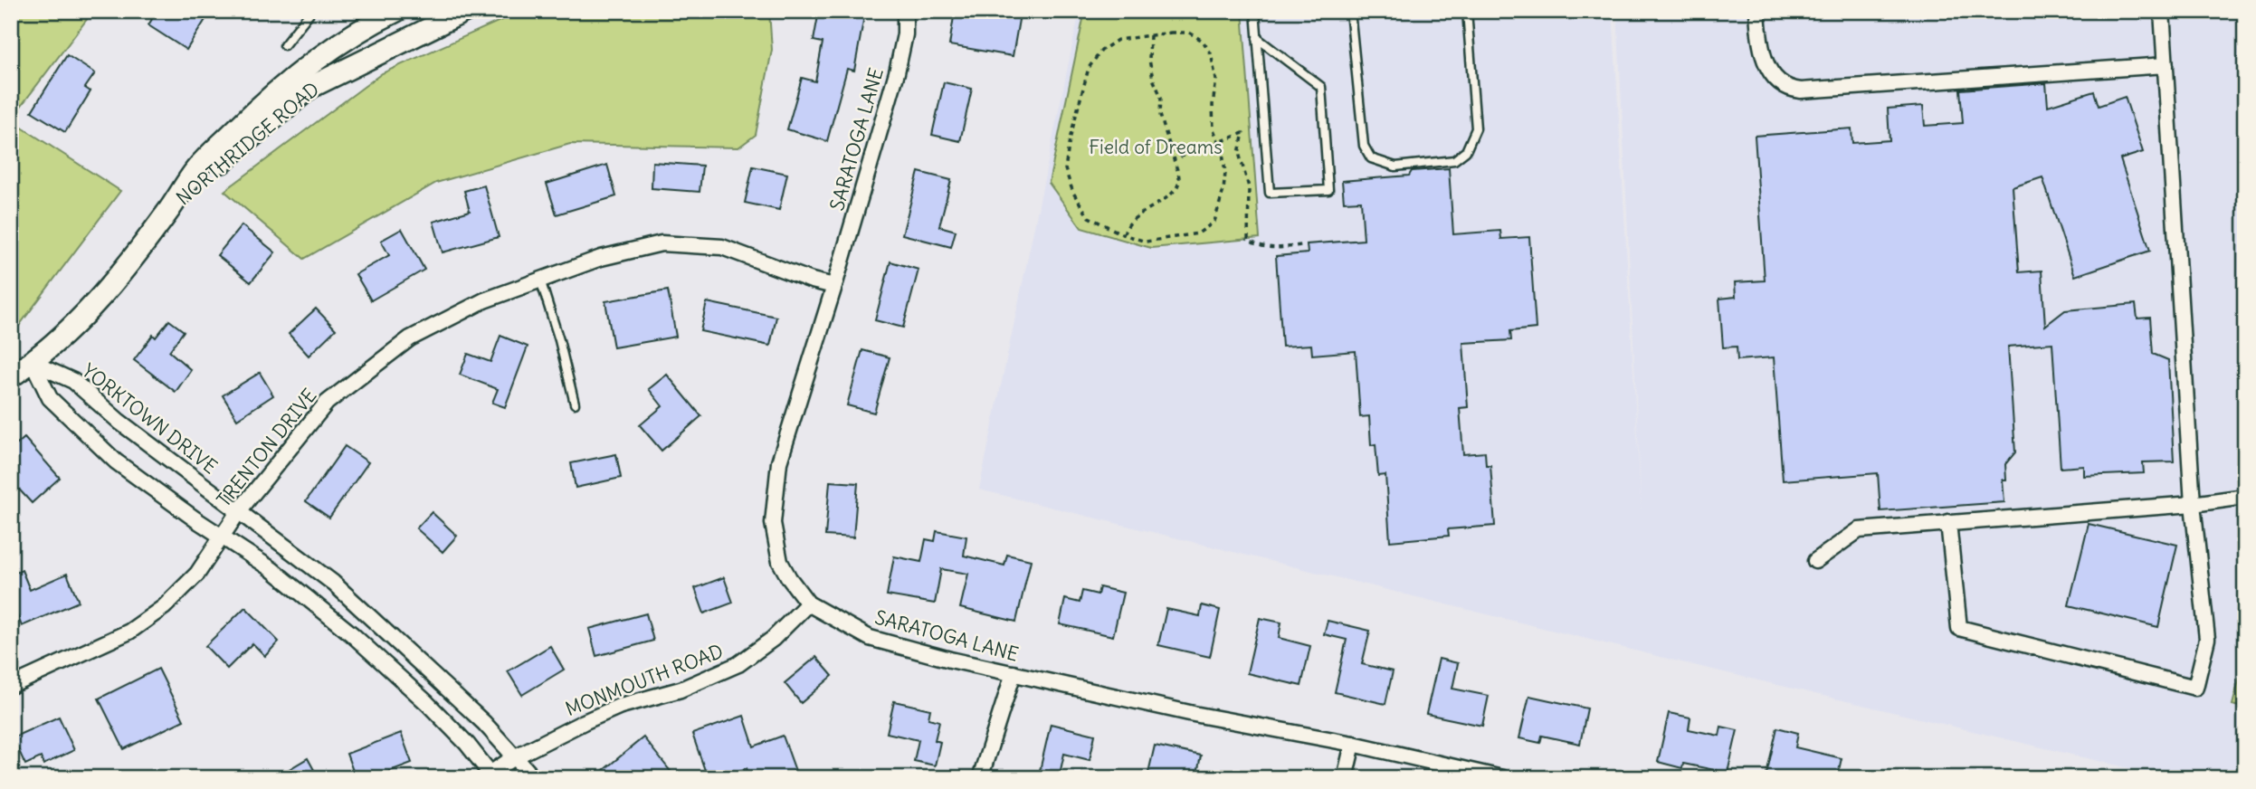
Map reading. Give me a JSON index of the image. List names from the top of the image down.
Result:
{
  "streets": {
    "main road": ["NORTHRIDGE ROAD"],
    "street": [
      "SARATOGA LANE",
      "YORKTOWN DRIVE",
      "TRENTON DRIVE",
      "MONMOUTH ROAD"
    ]
  },
  "crossings": [
    ["SARATOGA LANE", "TRENTON DRIVE"],
    ["SARATOGA LANE", "MONMOUTH ROAD"],
    ["NORTHRIDGE ROAD", "YORKTOWN DRIVE"],
    ["YORKTOWN DRIVE", "TRENTON DRIVE"],
    ["YORKTOWN DRIVE", "MONMOUTH ROAD"]
  ],
  "parks": ["Field of Dreams"]
}
